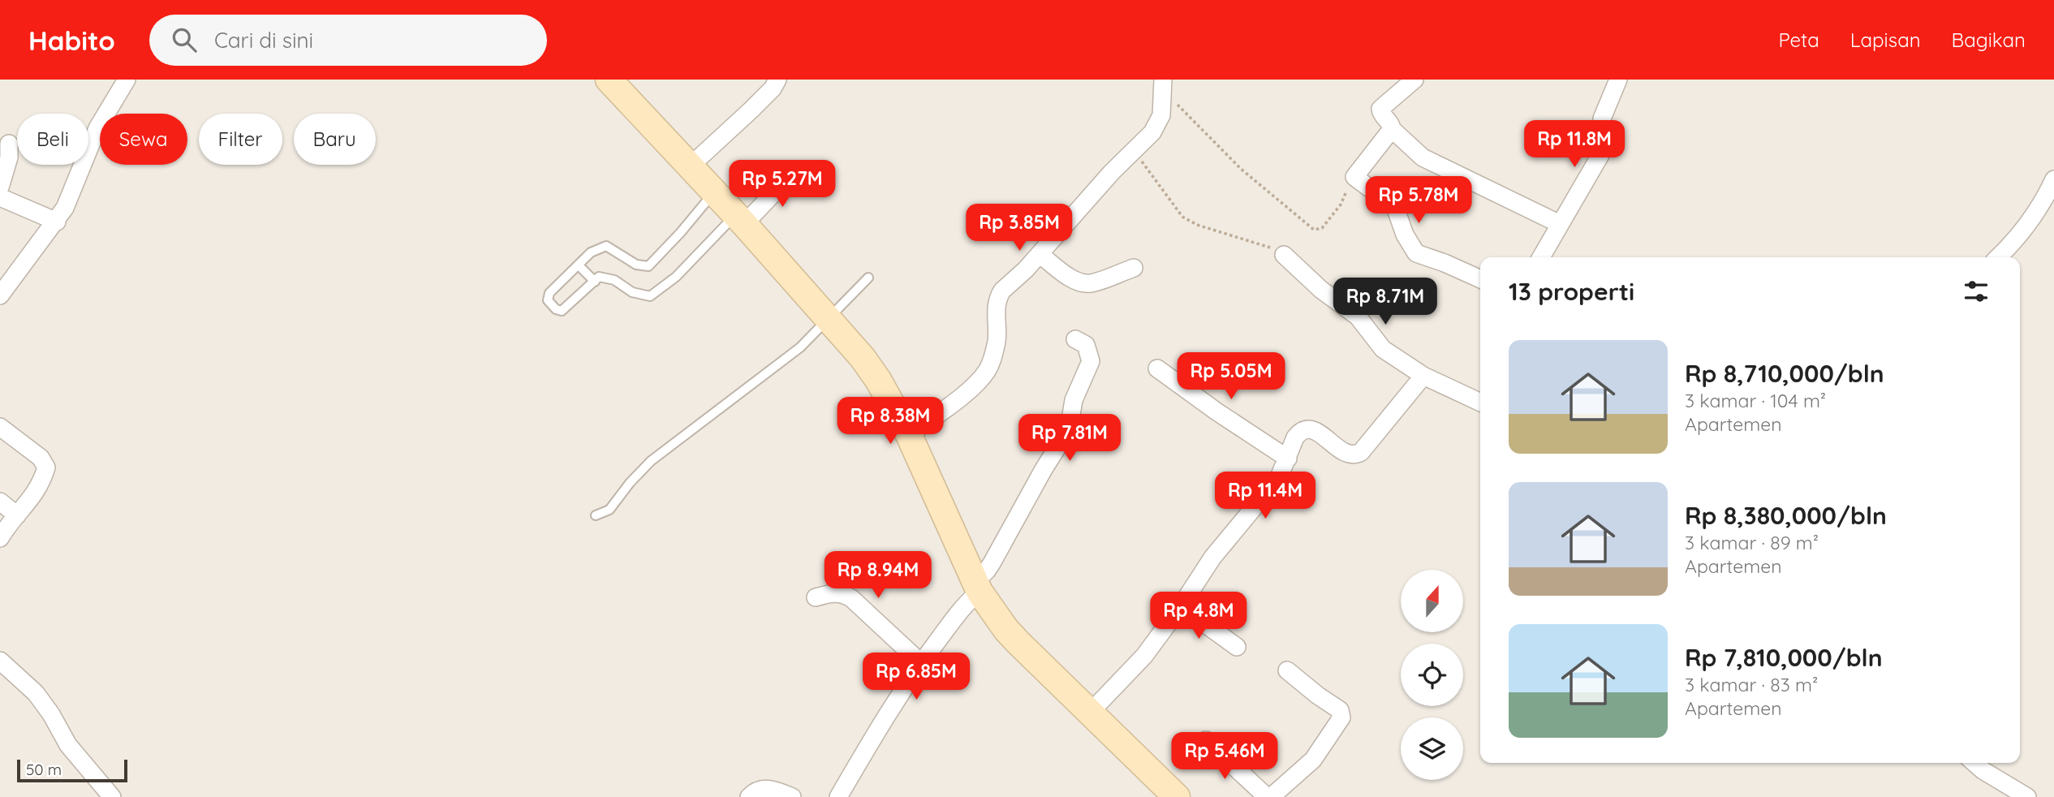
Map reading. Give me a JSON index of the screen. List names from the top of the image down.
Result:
{
  "scale_bar": "50 m",
  "north": "top",
  "page": {
    "header": "Habito",
    "search": "Cari di sini",
    "nav": ["Peta", "Lapisan", "Bagikan"],
    "chip": [
      "Beli",
      "Sewa",
      "Filter",
      "Baru"
    ],
    "price": [
      "Rp 11.8M",
      "Rp 5.27M",
      "Rp 5.78M",
      "Rp 3.85M",
      "Rp 8.71M",
      "Rp 5.05M",
      "Rp 8.38M",
      "Rp 7.81M",
      "Rp 11.4M",
      "Rp 8.94M",
      "Rp 4.8M",
      "Rp 6.85M",
      "Rp 5.46M"
    ],
    "heading": "13 properti",
    "list": [
      {
        "name": "Rp 8,710,000/bln",
        "note": "3 kamar · 104 m² · Apartemen"
      },
      {
        "name": "Rp 8,380,000/bln",
        "note": "3 kamar · 89 m² · Apartemen"
      },
      {
        "name": "Rp 7,810,000/bln",
        "note": "3 kamar · 83 m² · Apartemen"
      }
    ],
    "scale": "50 m"
  }
}
